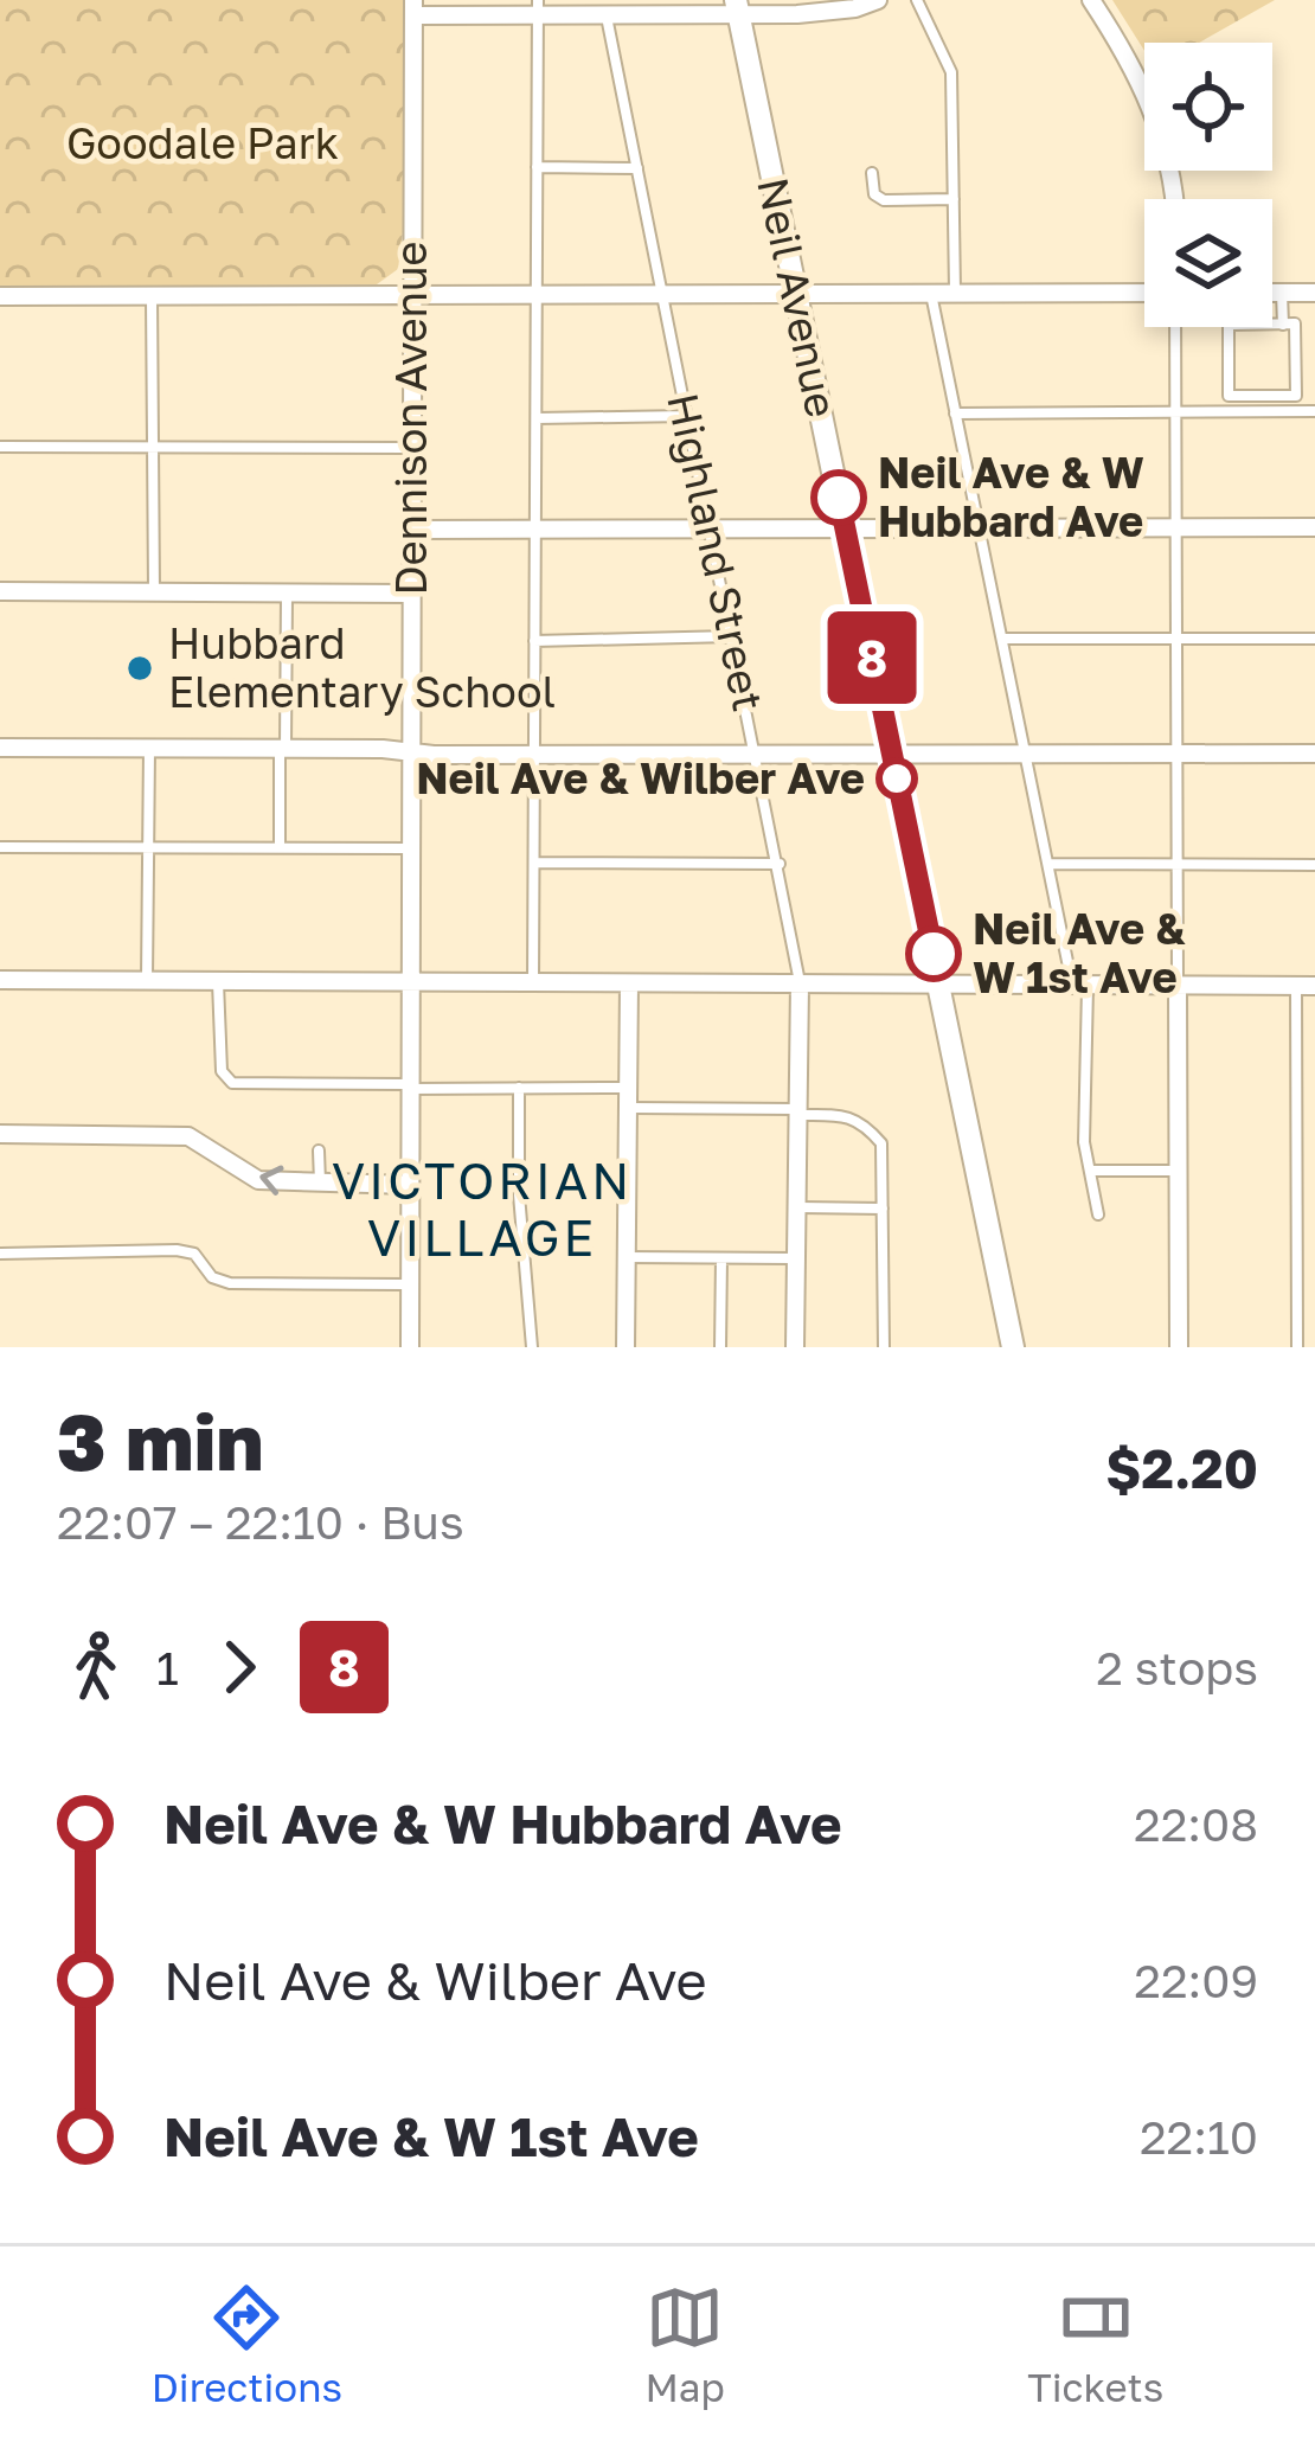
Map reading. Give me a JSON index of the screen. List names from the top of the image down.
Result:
{
  "streets": {
    "street": ["Neil Avenue", "Dennison Avenue", "Highland Street"]
  },
  "districts": ["VICTORIAN VILLAGE"],
  "parks": ["Goodale Park"],
  "places": [
    "Neil Ave & W Hubbard Ave",
    "Hubbard Elementary School",
    "Neil Ave & Wilber Ave",
    "Neil Ave & W 1st Ave"
  ],
  "lines": ["bus line 8"],
  "page": {
    "on_map": "8",
    "heading": ["3 min", "22:07 – 22:10 · Bus", "$2.20"],
    "legs": ["1", "8", "2 stops"],
    "list": [
      {
        "name": "Neil Ave & W Hubbard Ave",
        "value": "22:08"
      },
      {
        "name": "Neil Ave & Wilber Ave",
        "value": "22:09"
      },
      {
        "name": "Neil Ave & W 1st Ave",
        "value": "22:10"
      }
    ],
    "tabs": ["Directions", "Map", "Tickets"]
  }
}
